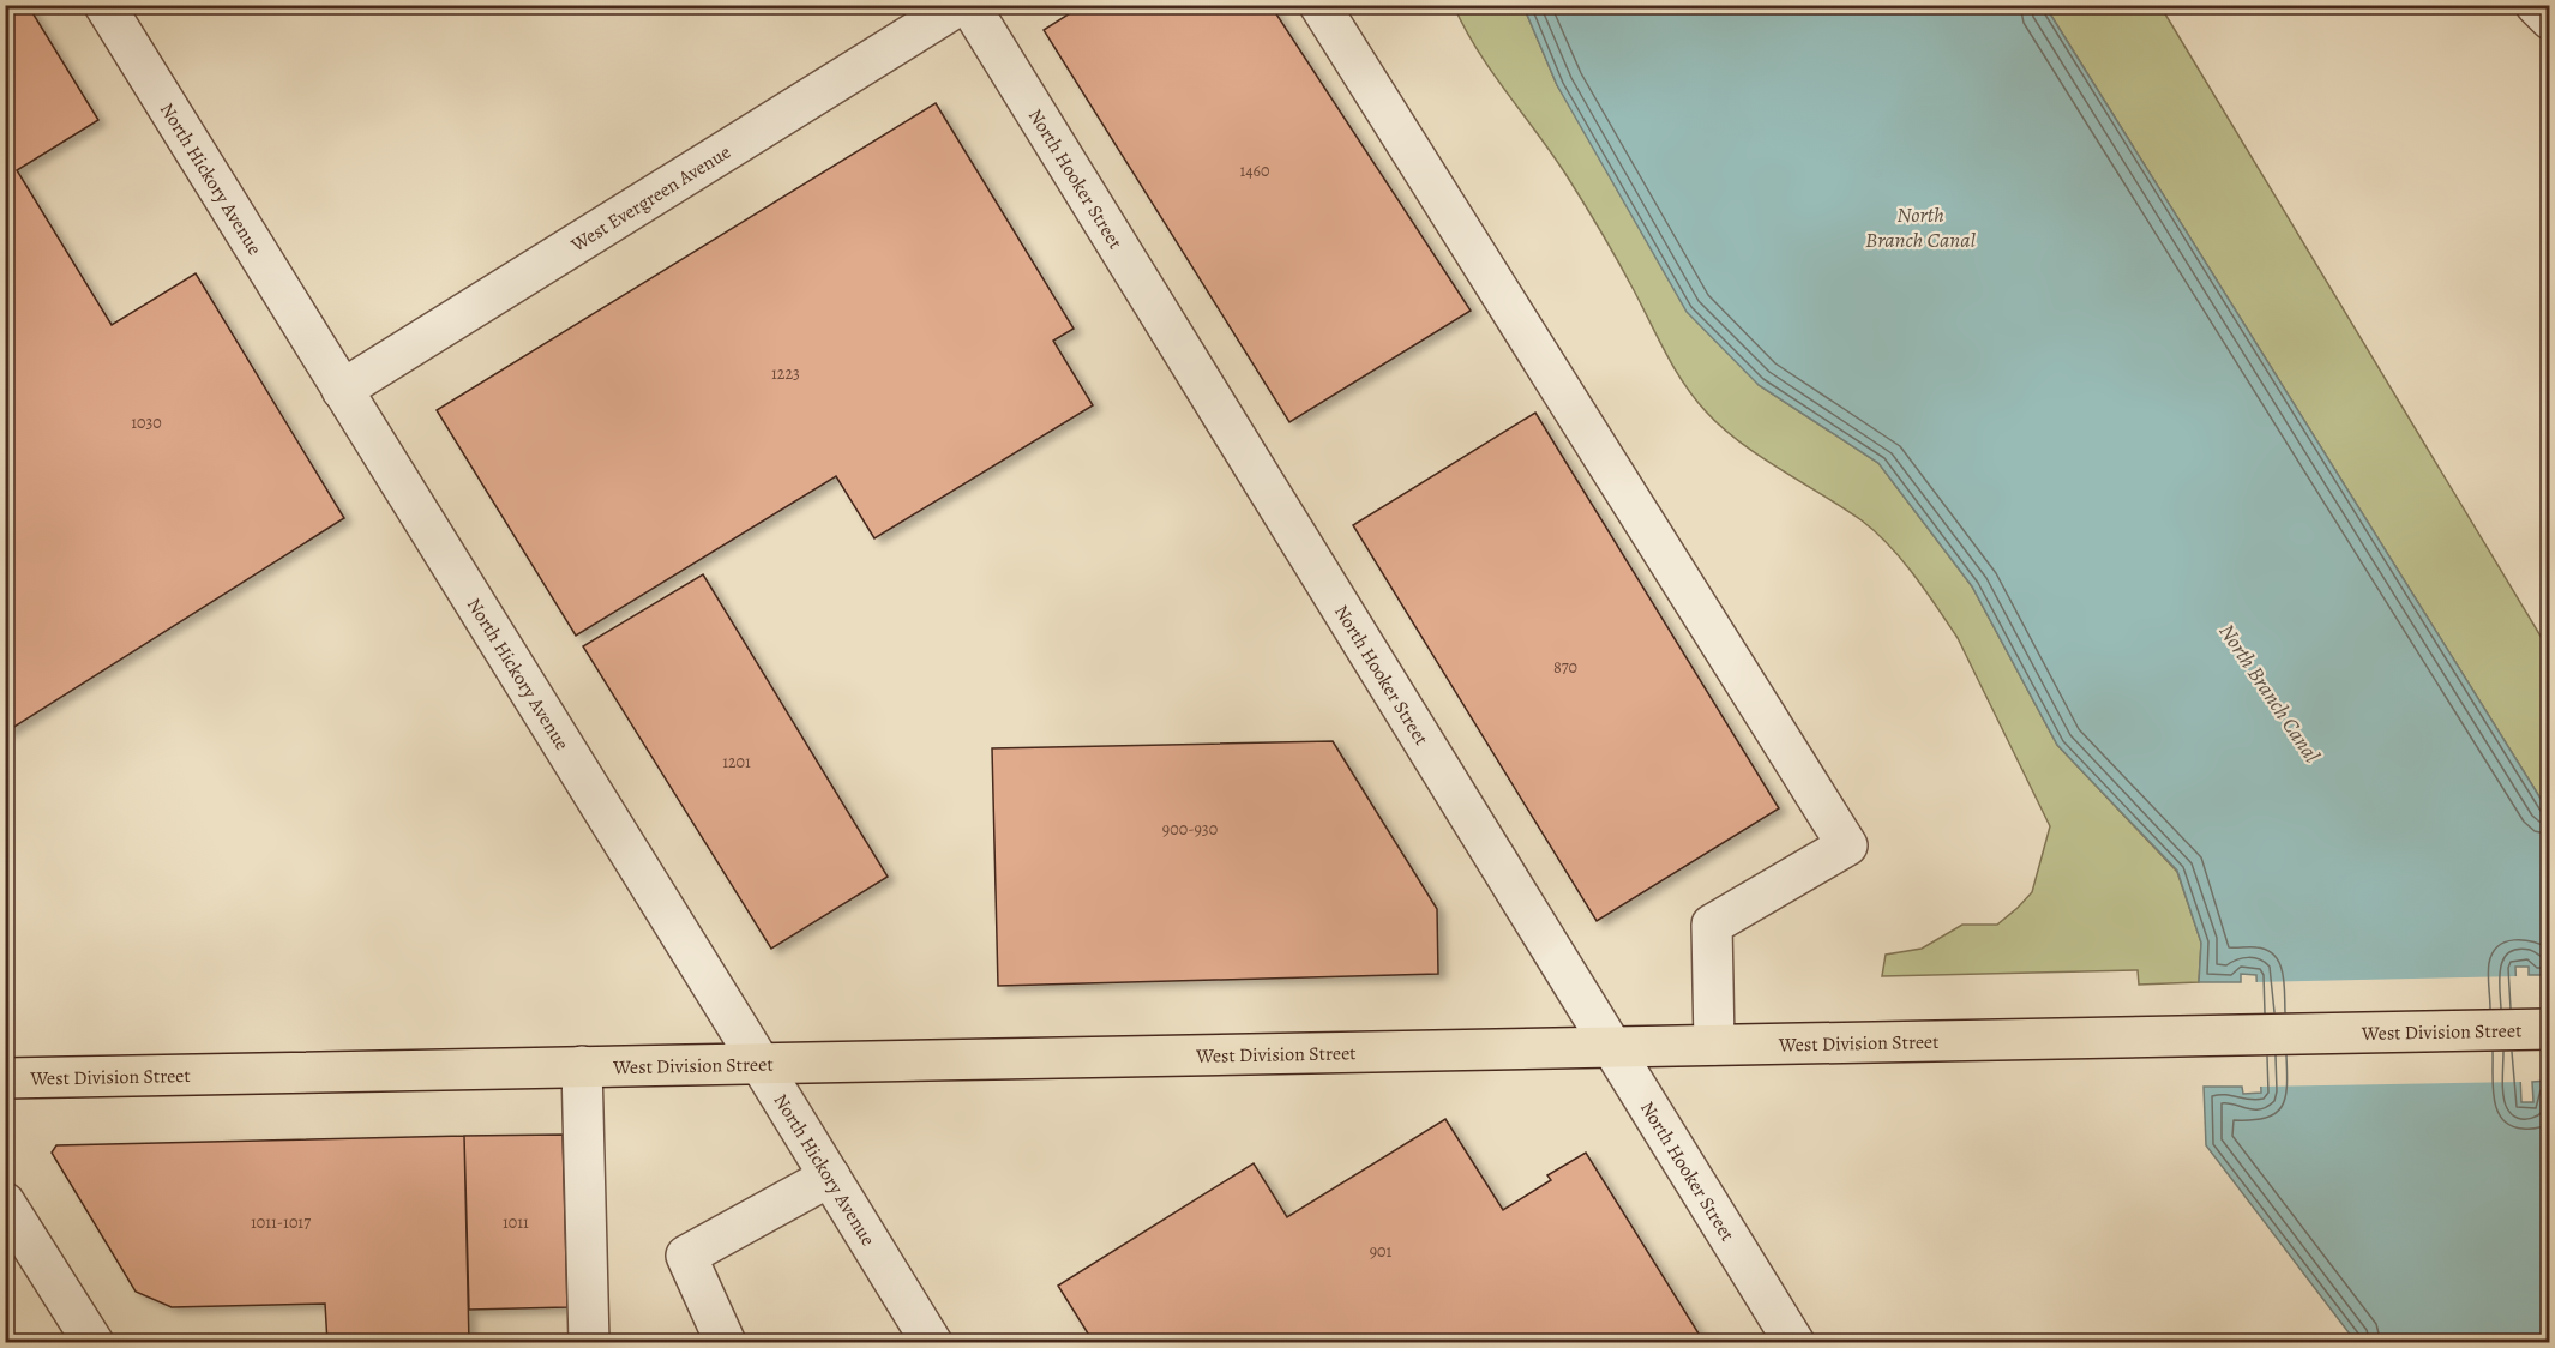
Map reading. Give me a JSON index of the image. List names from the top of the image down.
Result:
{
  "streets": {
    "main road": ["West Division Street"],
    "street": ["North Hickory Avenue", "North Hooker Street", "West Evergreen Avenue"]
  },
  "crossings": [
    ["North Hickory Avenue", "West Evergreen Avenue"],
    ["North Hickory Avenue", "West Division Street"],
    ["North Hooker Street", "West Division Street"]
  ],
  "water": ["North Branch Canal"],
  "house_numbers": [
    "1460",
    "1223",
    "1030",
    "870",
    "1201",
    "900-930",
    "1011-1017",
    "1011",
    "901"
  ]
}
